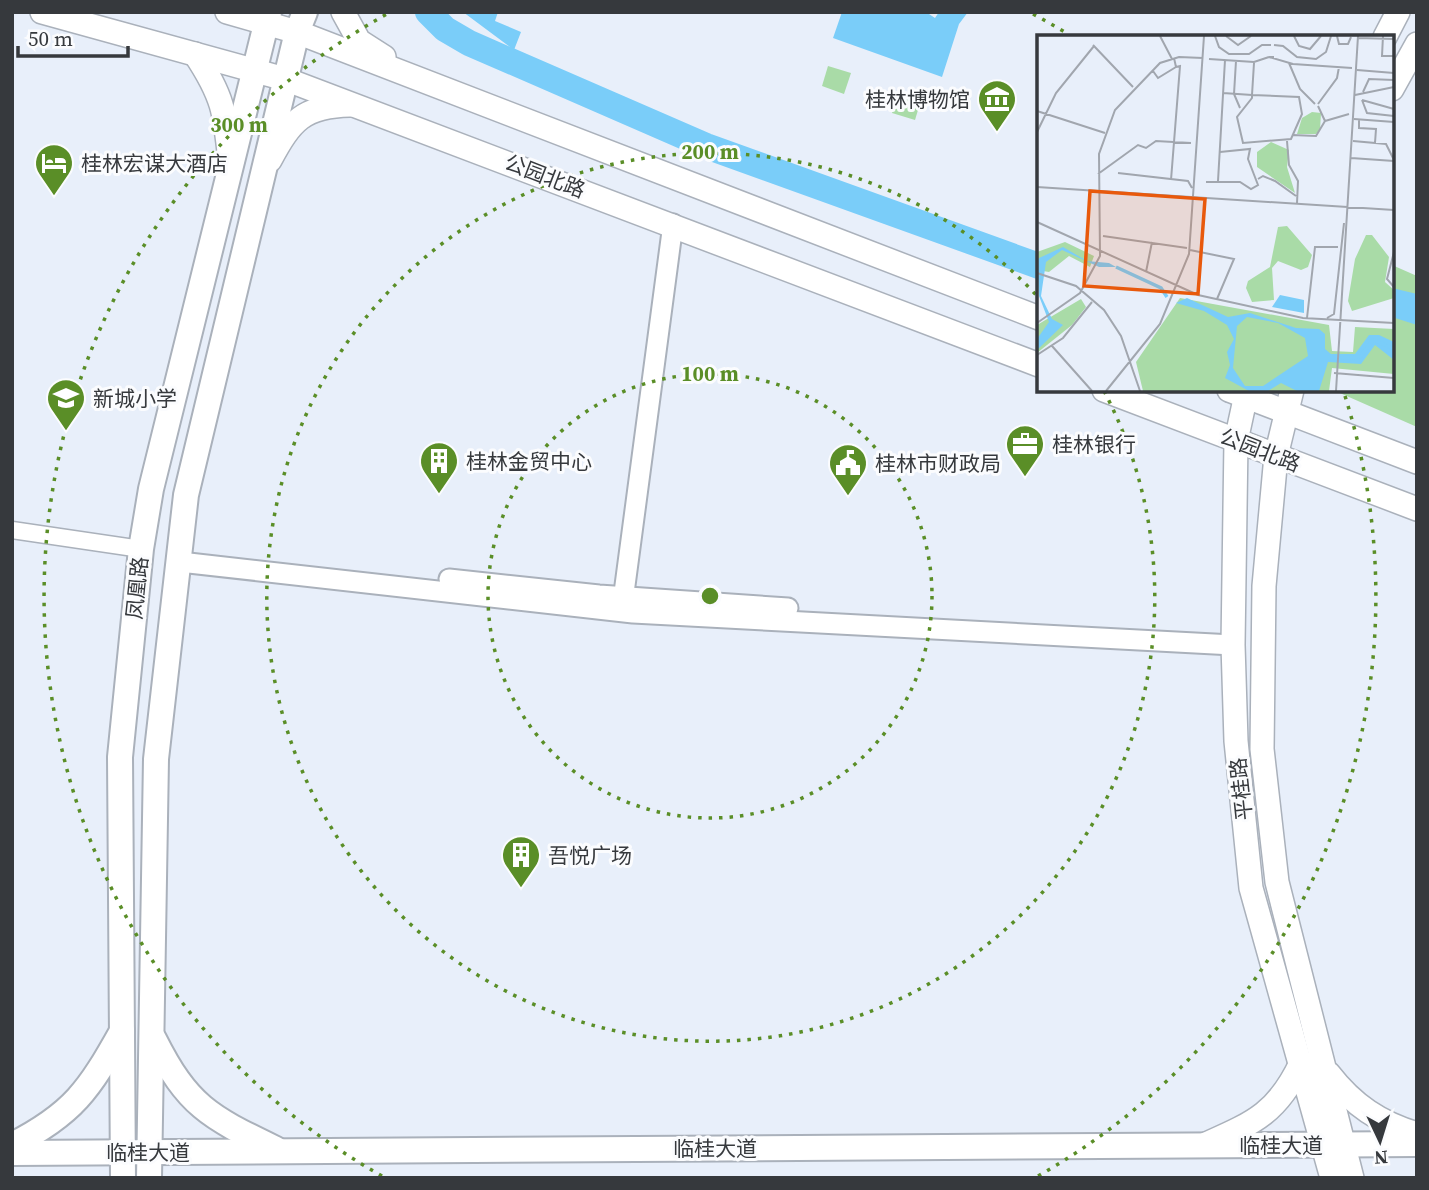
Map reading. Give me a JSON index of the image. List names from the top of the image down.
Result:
{
  "streets": {
    "main road": [
      "公园北路",
      "凤凰路",
      "平桂路",
      "临桂大道"
    ]
  },
  "crossings": [
    ["公园北路", "凤凰路"],
    ["公园北路", "平桂路"],
    ["凤凰路", "临桂大道"],
    ["平桂路", "临桂大道"]
  ],
  "places": {
    "museum": ["桂林博物馆"],
    "hotel": ["桂林宏谋大酒店"],
    "school or university": ["新城小学"],
    "office": ["桂林银行"],
    "building": ["桂林金贸中心", "吾悦广场"],
    "public building": ["桂林市财政局"]
  },
  "scale_bar": "50 m",
  "north": "bottom",
  "rings": ["300 m", "200 m", "100 m"]
}
